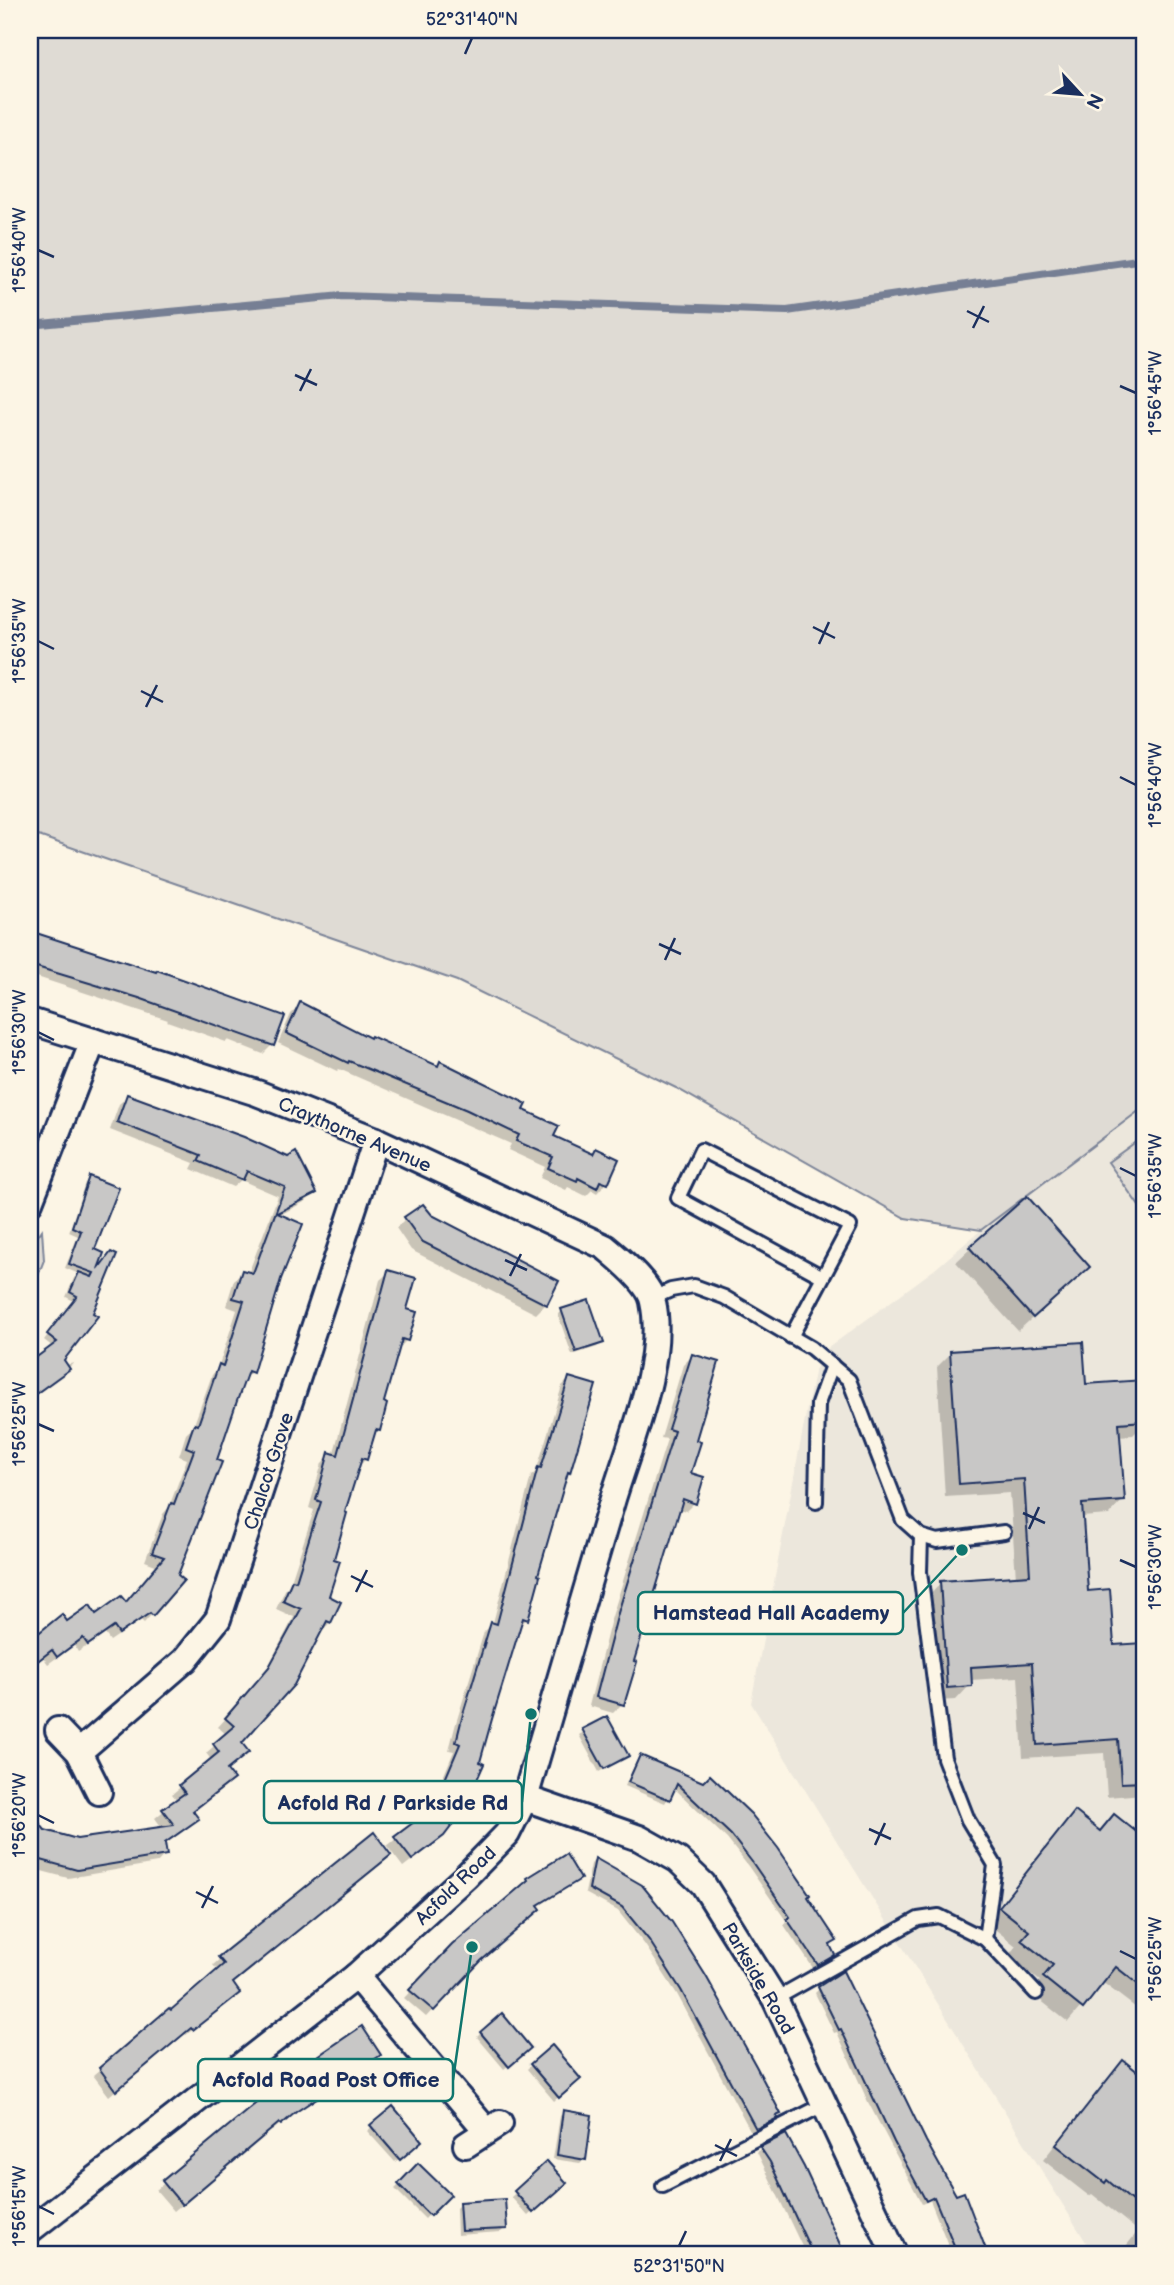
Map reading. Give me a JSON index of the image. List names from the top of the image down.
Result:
{
  "streets": {
    "street": [
      "Craythorne Avenue",
      "Chalcot Grove",
      "Acfold Road",
      "Parkside Road"
    ]
  },
  "crossings": [
    ["Craythorne Avenue", "Chalcot Grove"],
    ["Craythorne Avenue", "Acfold Road"],
    ["Acfold Road", "Parkside Road"]
  ],
  "places": ["Hamstead Hall Academy", "Acfold Rd / Parkside Rd", "Acfold Road Post Office"],
  "north": "bottom right",
  "coordinates": [
    "52°31'40\"N",
    "1°56'40\"W",
    "1°56'45\"W",
    "1°56'35\"W",
    "1°56'30\"W",
    "1°56'25\"W",
    "1°56'20\"W",
    "1°56'15\"W",
    "52°31'50\"N"
  ]
}
